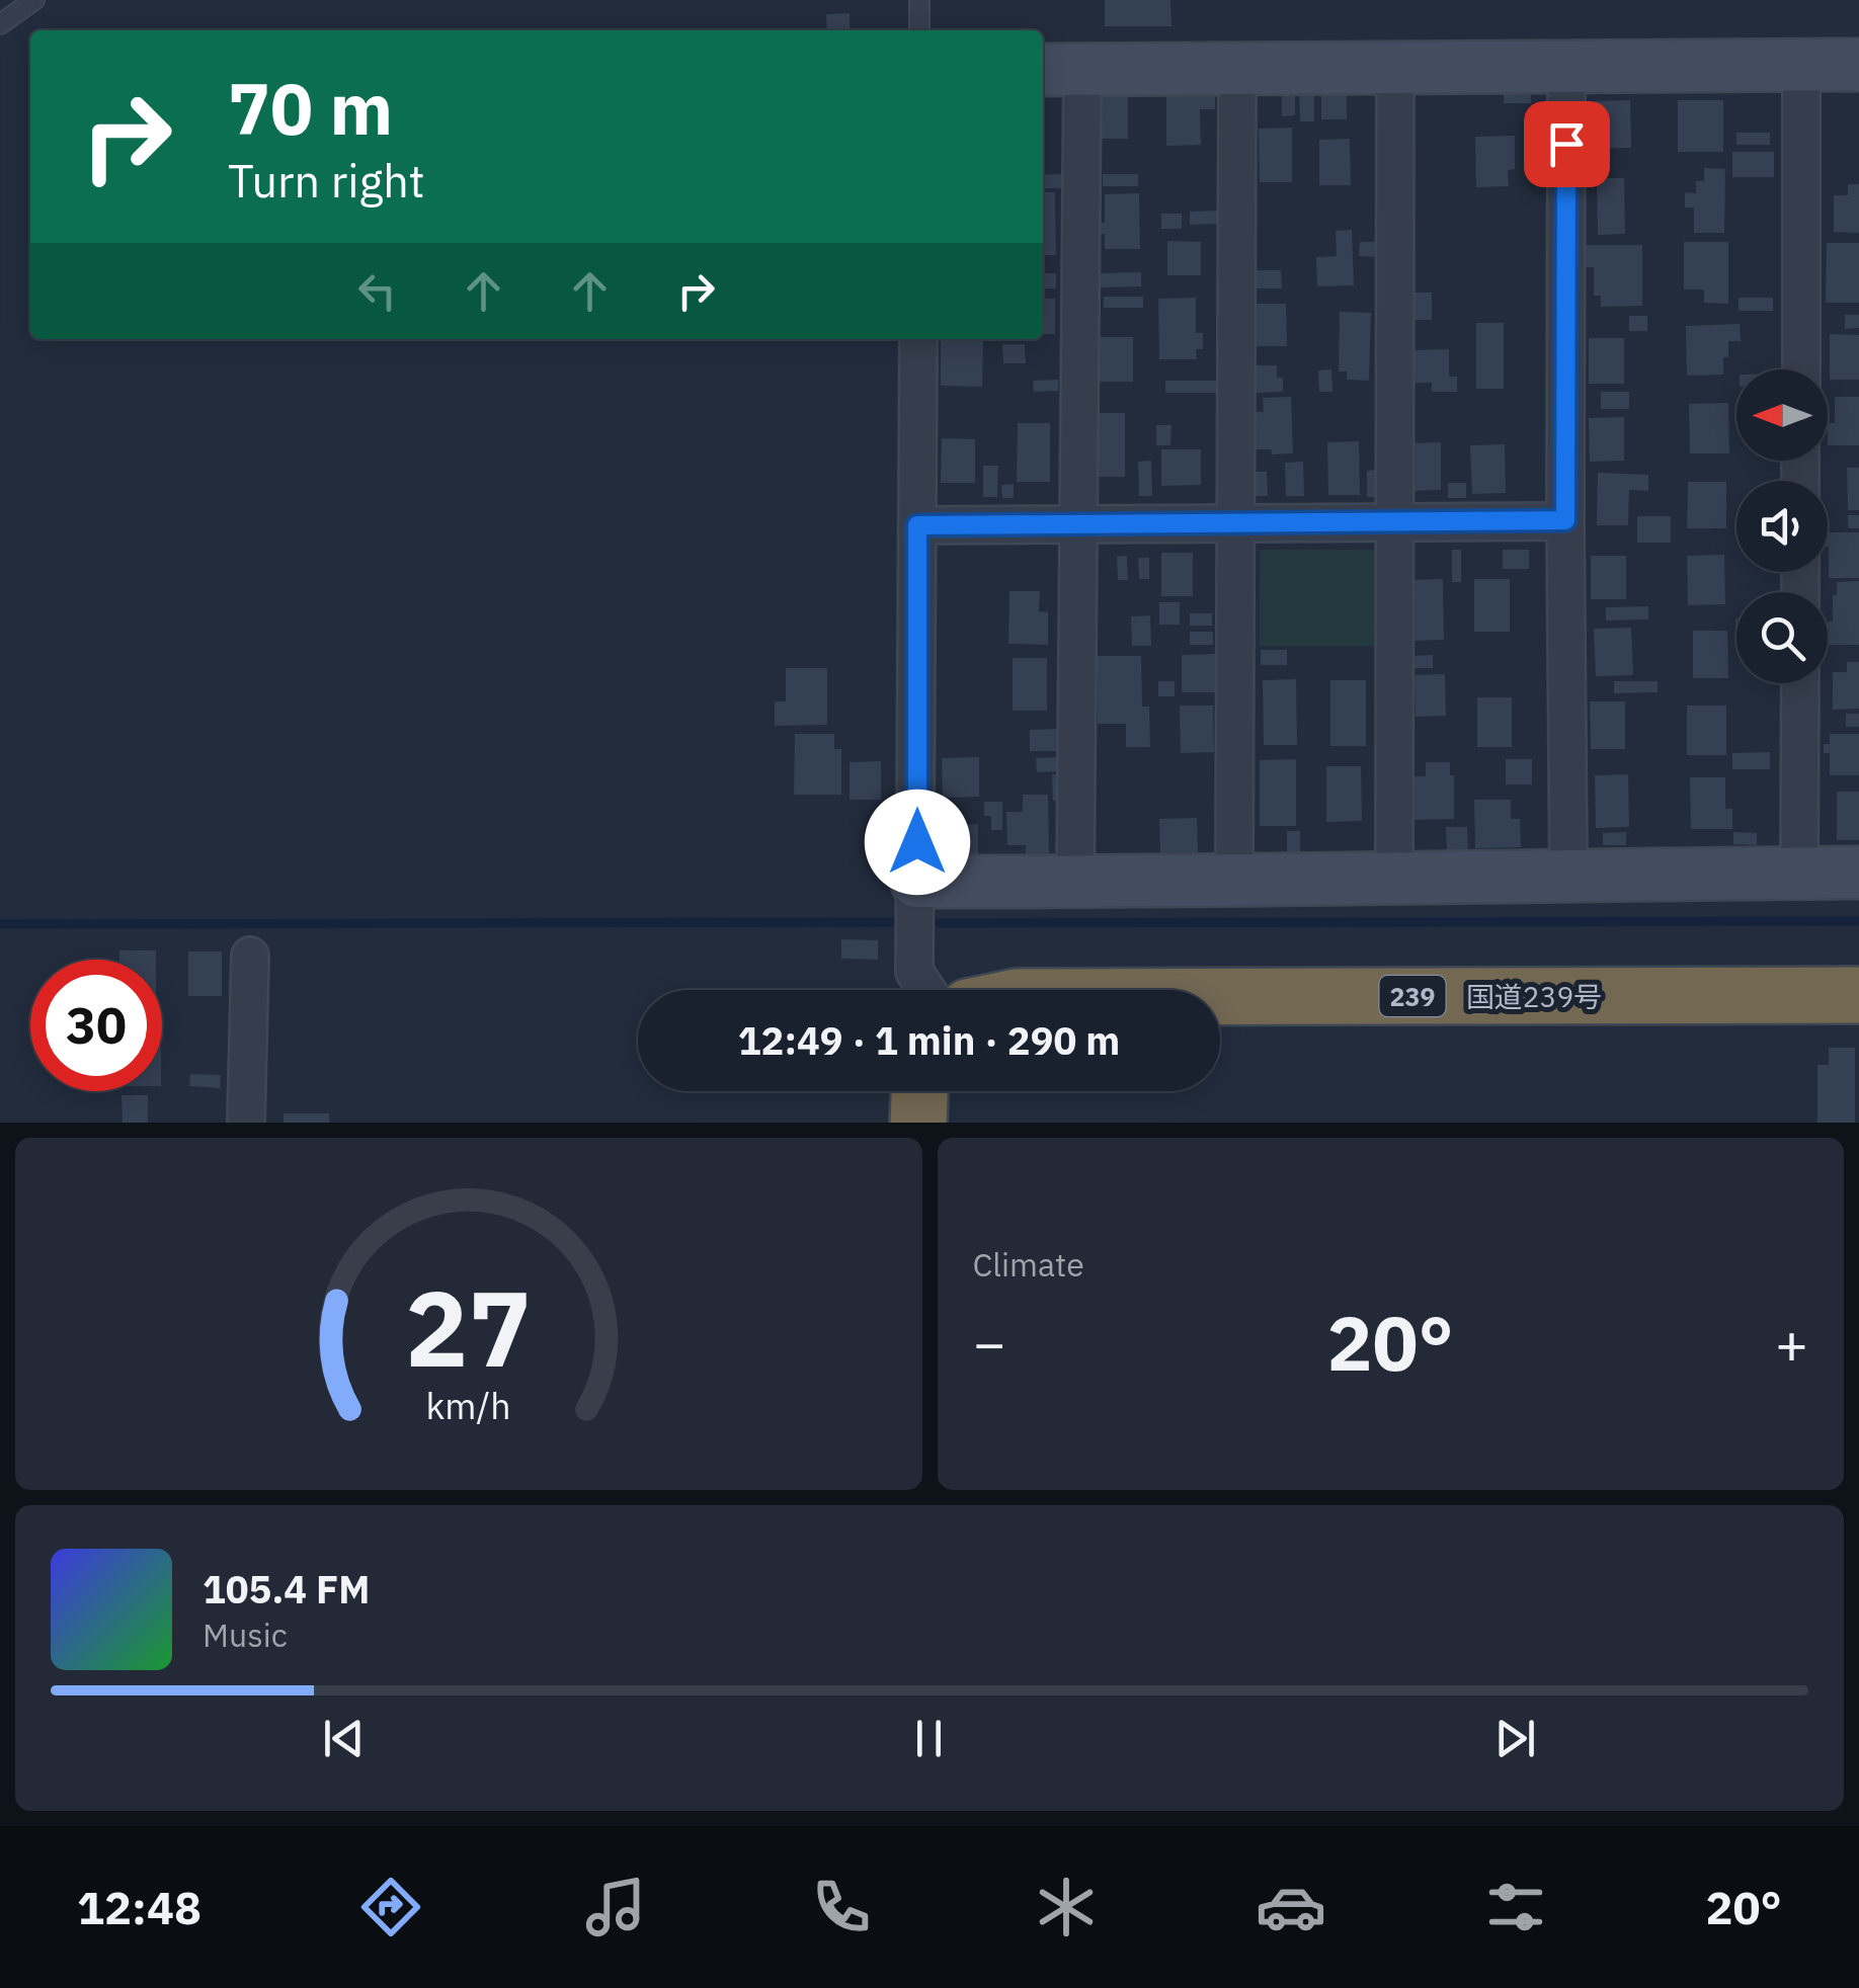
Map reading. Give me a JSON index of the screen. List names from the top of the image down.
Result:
{
  "streets": {
    "highway": ["239", "国道239号"]
  },
  "north": "left",
  "page": {
    "turn": ["70 m", "Turn right"],
    "limit": "30",
    "trip": "12:49 · 1 min · 290 m",
    "tile": "Climate",
    "heat": ["−", "20°", "+"],
    "song": ["105.4 FM", "Music"],
    "tabs": ["12:48", "20°"],
    "gauge": ["27", "km/h"]
  }
}
